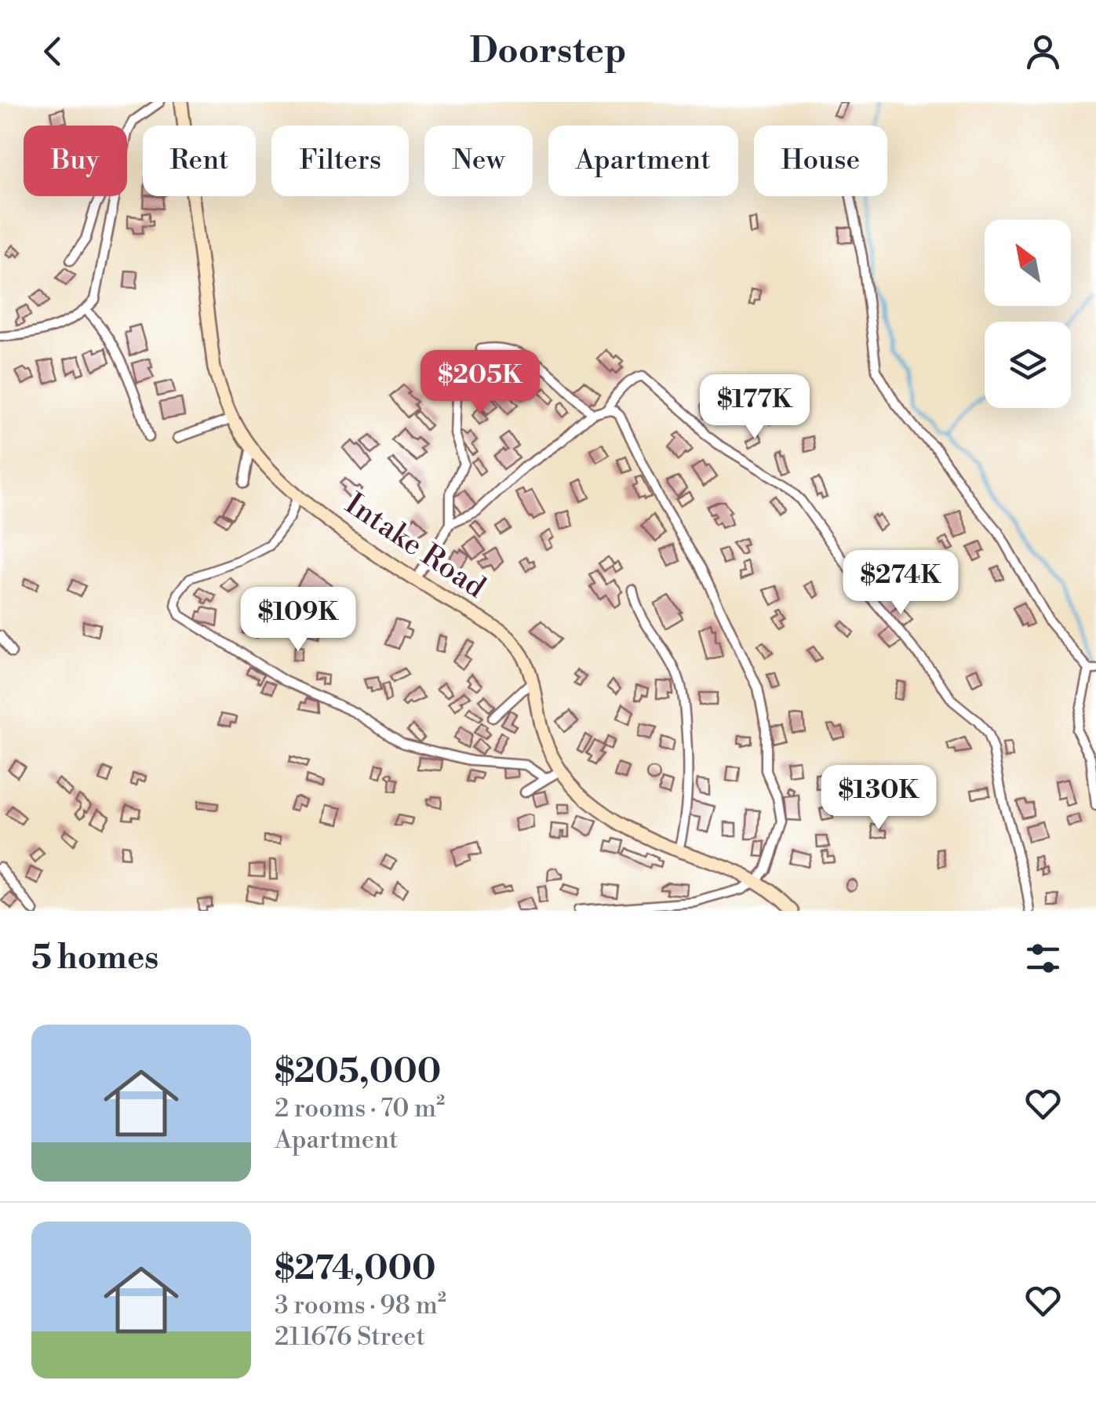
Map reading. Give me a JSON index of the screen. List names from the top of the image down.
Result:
{
  "streets": {
    "street": ["Intake Road"]
  },
  "north": "top left",
  "page": {
    "header": "Doorstep",
    "chip": [
      "Buy",
      "Rent",
      "Filters",
      "New",
      "Apartment",
      "House"
    ],
    "price": [
      "$205K",
      "$177K",
      "$274K",
      "$109K",
      "$130K"
    ],
    "heading": "5 homes",
    "list": [
      {
        "name": "$205,000",
        "note": "2 rooms · 70 m² · Apartment"
      },
      {
        "name": "$274,000",
        "note": "3 rooms · 98 m² · 211676 Street"
      }
    ]
  }
}
